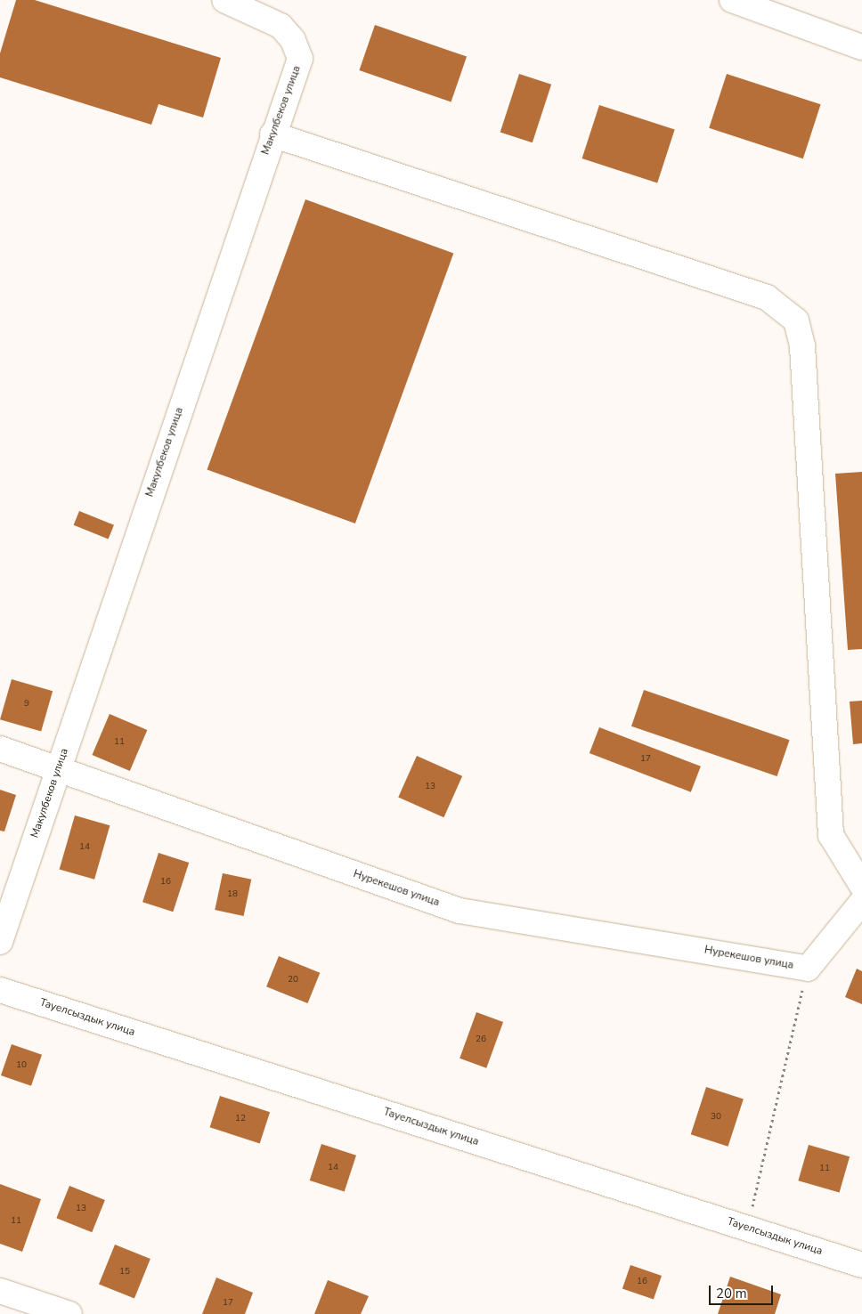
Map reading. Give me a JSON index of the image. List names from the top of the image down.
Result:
{
  "streets": {
    "street": ["Макулбеков улица", "Нурекешов улица", "Тауелсыздык улица"]
  },
  "crossings": [
    ["Макулбеков улица", "Нурекешов улица"]
  ],
  "house_numbers": [
    "9",
    "11",
    "17",
    "13",
    "14",
    "16",
    "18",
    "20",
    "26",
    "10",
    "30",
    "12",
    "14",
    "11",
    "13",
    "11",
    "15",
    "16",
    "17"
  ],
  "scale_bar": "20 m"
}
